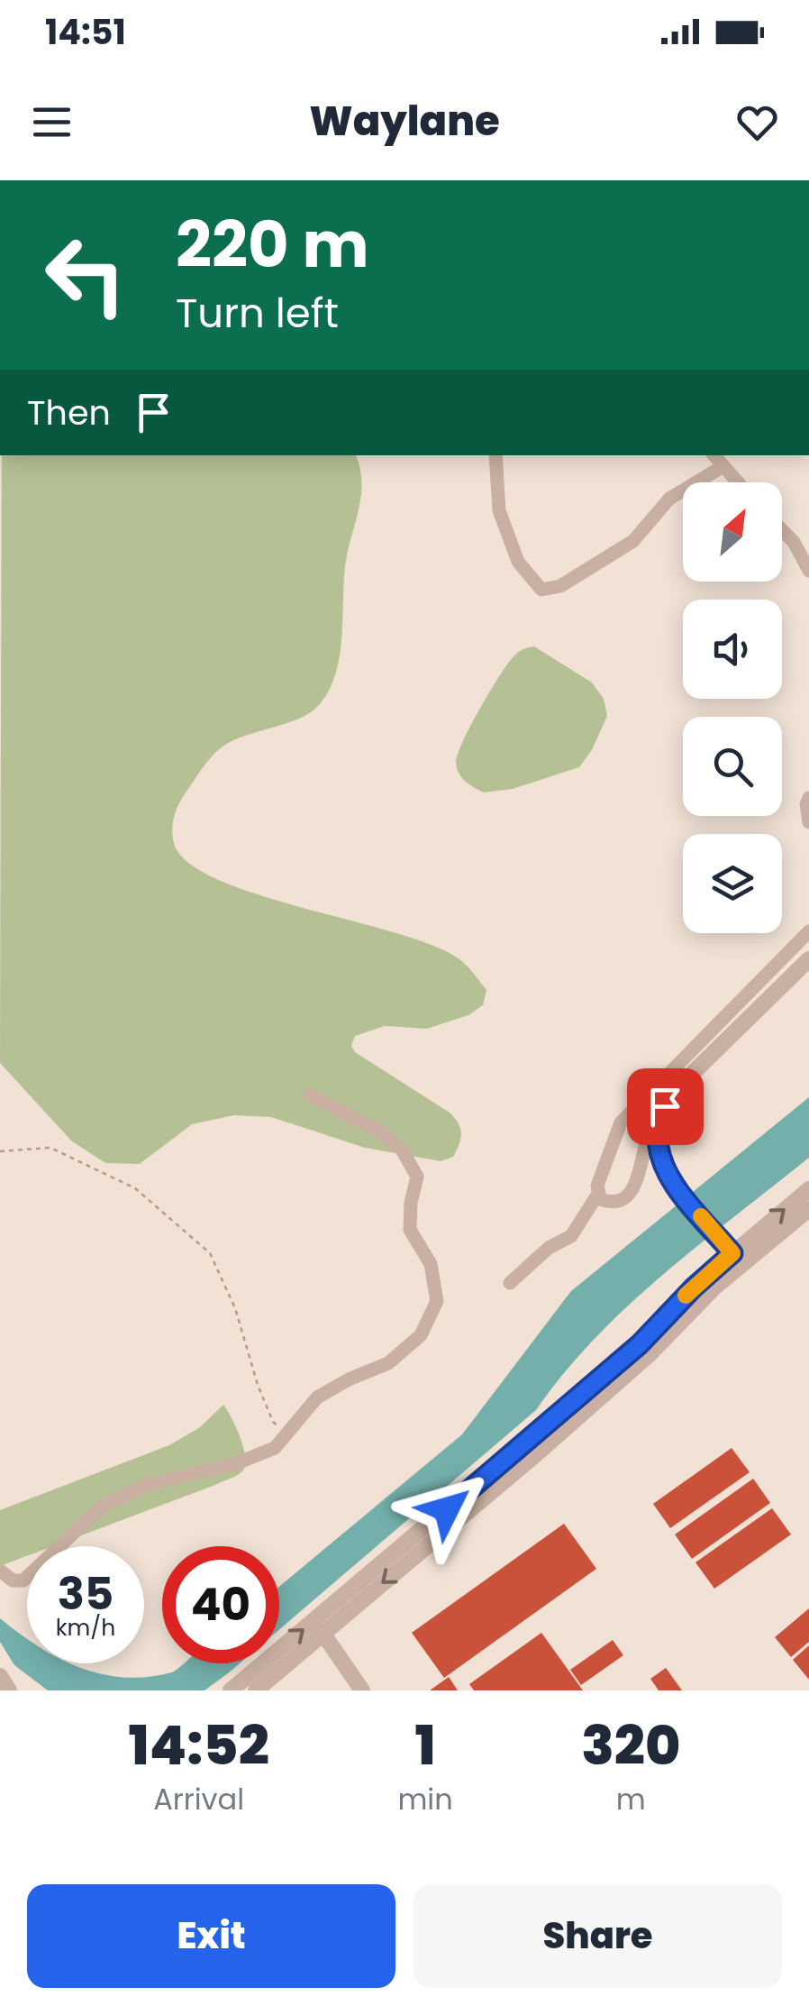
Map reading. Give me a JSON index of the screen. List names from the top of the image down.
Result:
{
  "north": "top right",
  "page": {
    "status": "14:51",
    "header": "Waylane",
    "turn": ["220 m", "Turn left"],
    "then": "Then",
    "speed": "35 km/h",
    "limit": "40",
    "eta": [
      "14:52",
      "Arrival",
      "1",
      "min",
      "320",
      "m"
    ],
    "buttons": ["Exit", "Share"]
  }
}
